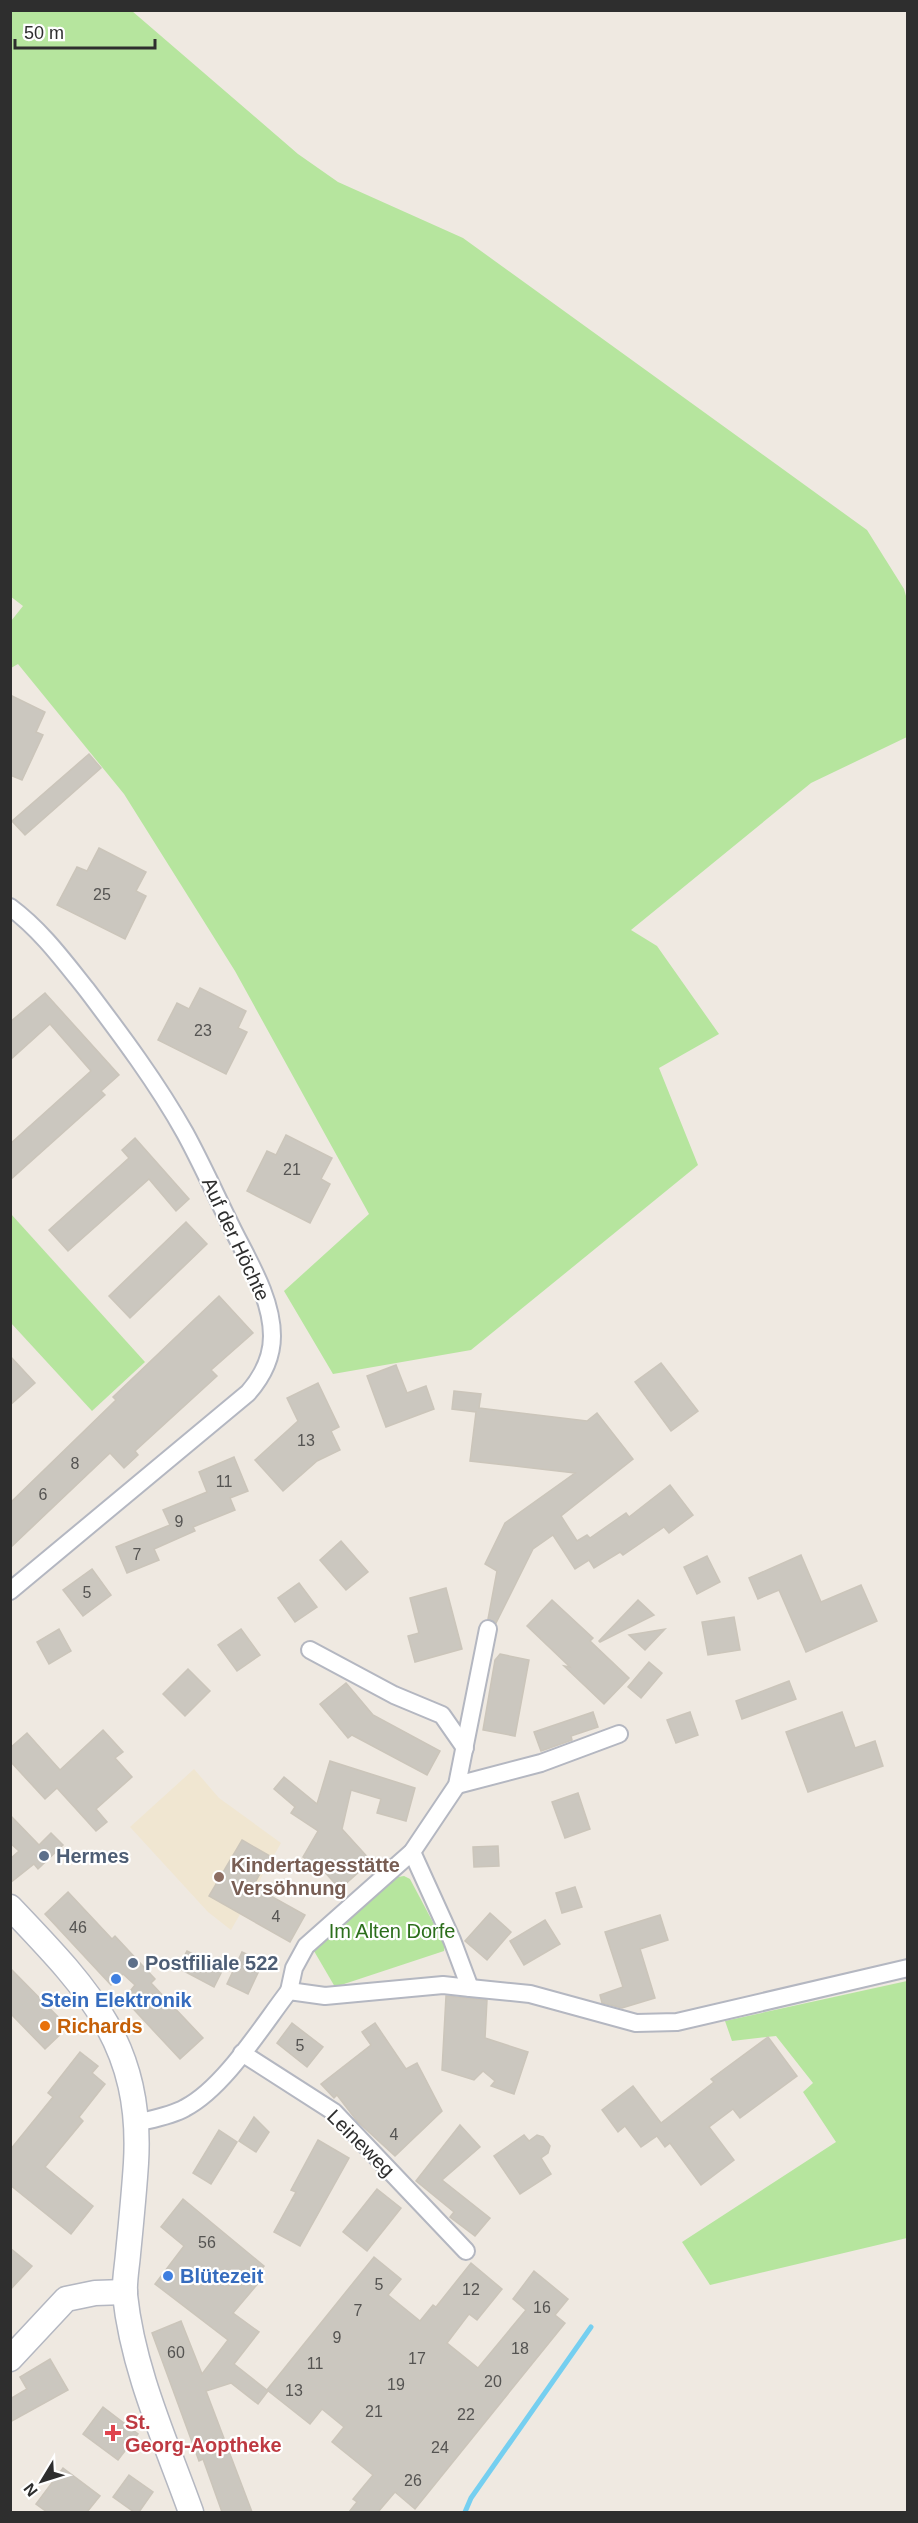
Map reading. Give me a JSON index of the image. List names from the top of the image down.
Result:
{
  "streets": {
    "street": ["Auf der Höchte", "Leineweg"]
  },
  "parks": ["Im Alten Dorfe"],
  "places": {
    "other": [
      "Hermes",
      "Kindertagesstätte Versöhnung",
      "Postfiliale 522",
      "Stein Elektronik",
      "Richards",
      "Blütezeit"
    ],
    "health": ["St. Georg-Aoptheke"]
  },
  "house_numbers": [
    "25",
    "23",
    "21",
    "13",
    "8",
    "11",
    "6",
    "9",
    "7",
    "5",
    "4",
    "46",
    "5",
    "4",
    "56",
    "5",
    "12",
    "16",
    "7",
    "9",
    "18",
    "60",
    "17",
    "11",
    "20",
    "19",
    "13",
    "21",
    "22",
    "24",
    "26"
  ],
  "scale_bar": "50 m",
  "north": "bottom left"
}
